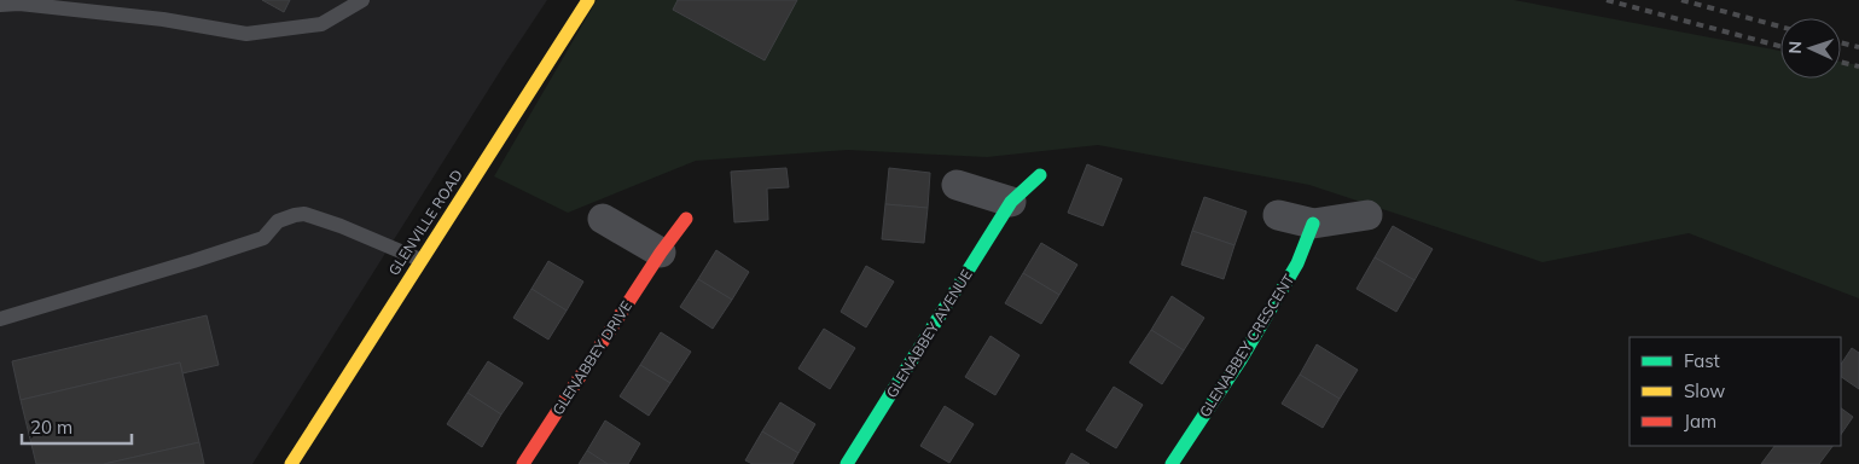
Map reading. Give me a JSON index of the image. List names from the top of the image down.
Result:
{
  "streets": {
    "street": [
      "GLENVILLE ROAD",
      "GLENABBEY AVENUE",
      "GLENABBEY CRESCENT",
      "GLENABBEY DRIVE"
    ]
  },
  "legend": ["Fast", "Slow", "Jam"],
  "scale_bar": "20 m",
  "north": "left"
}
